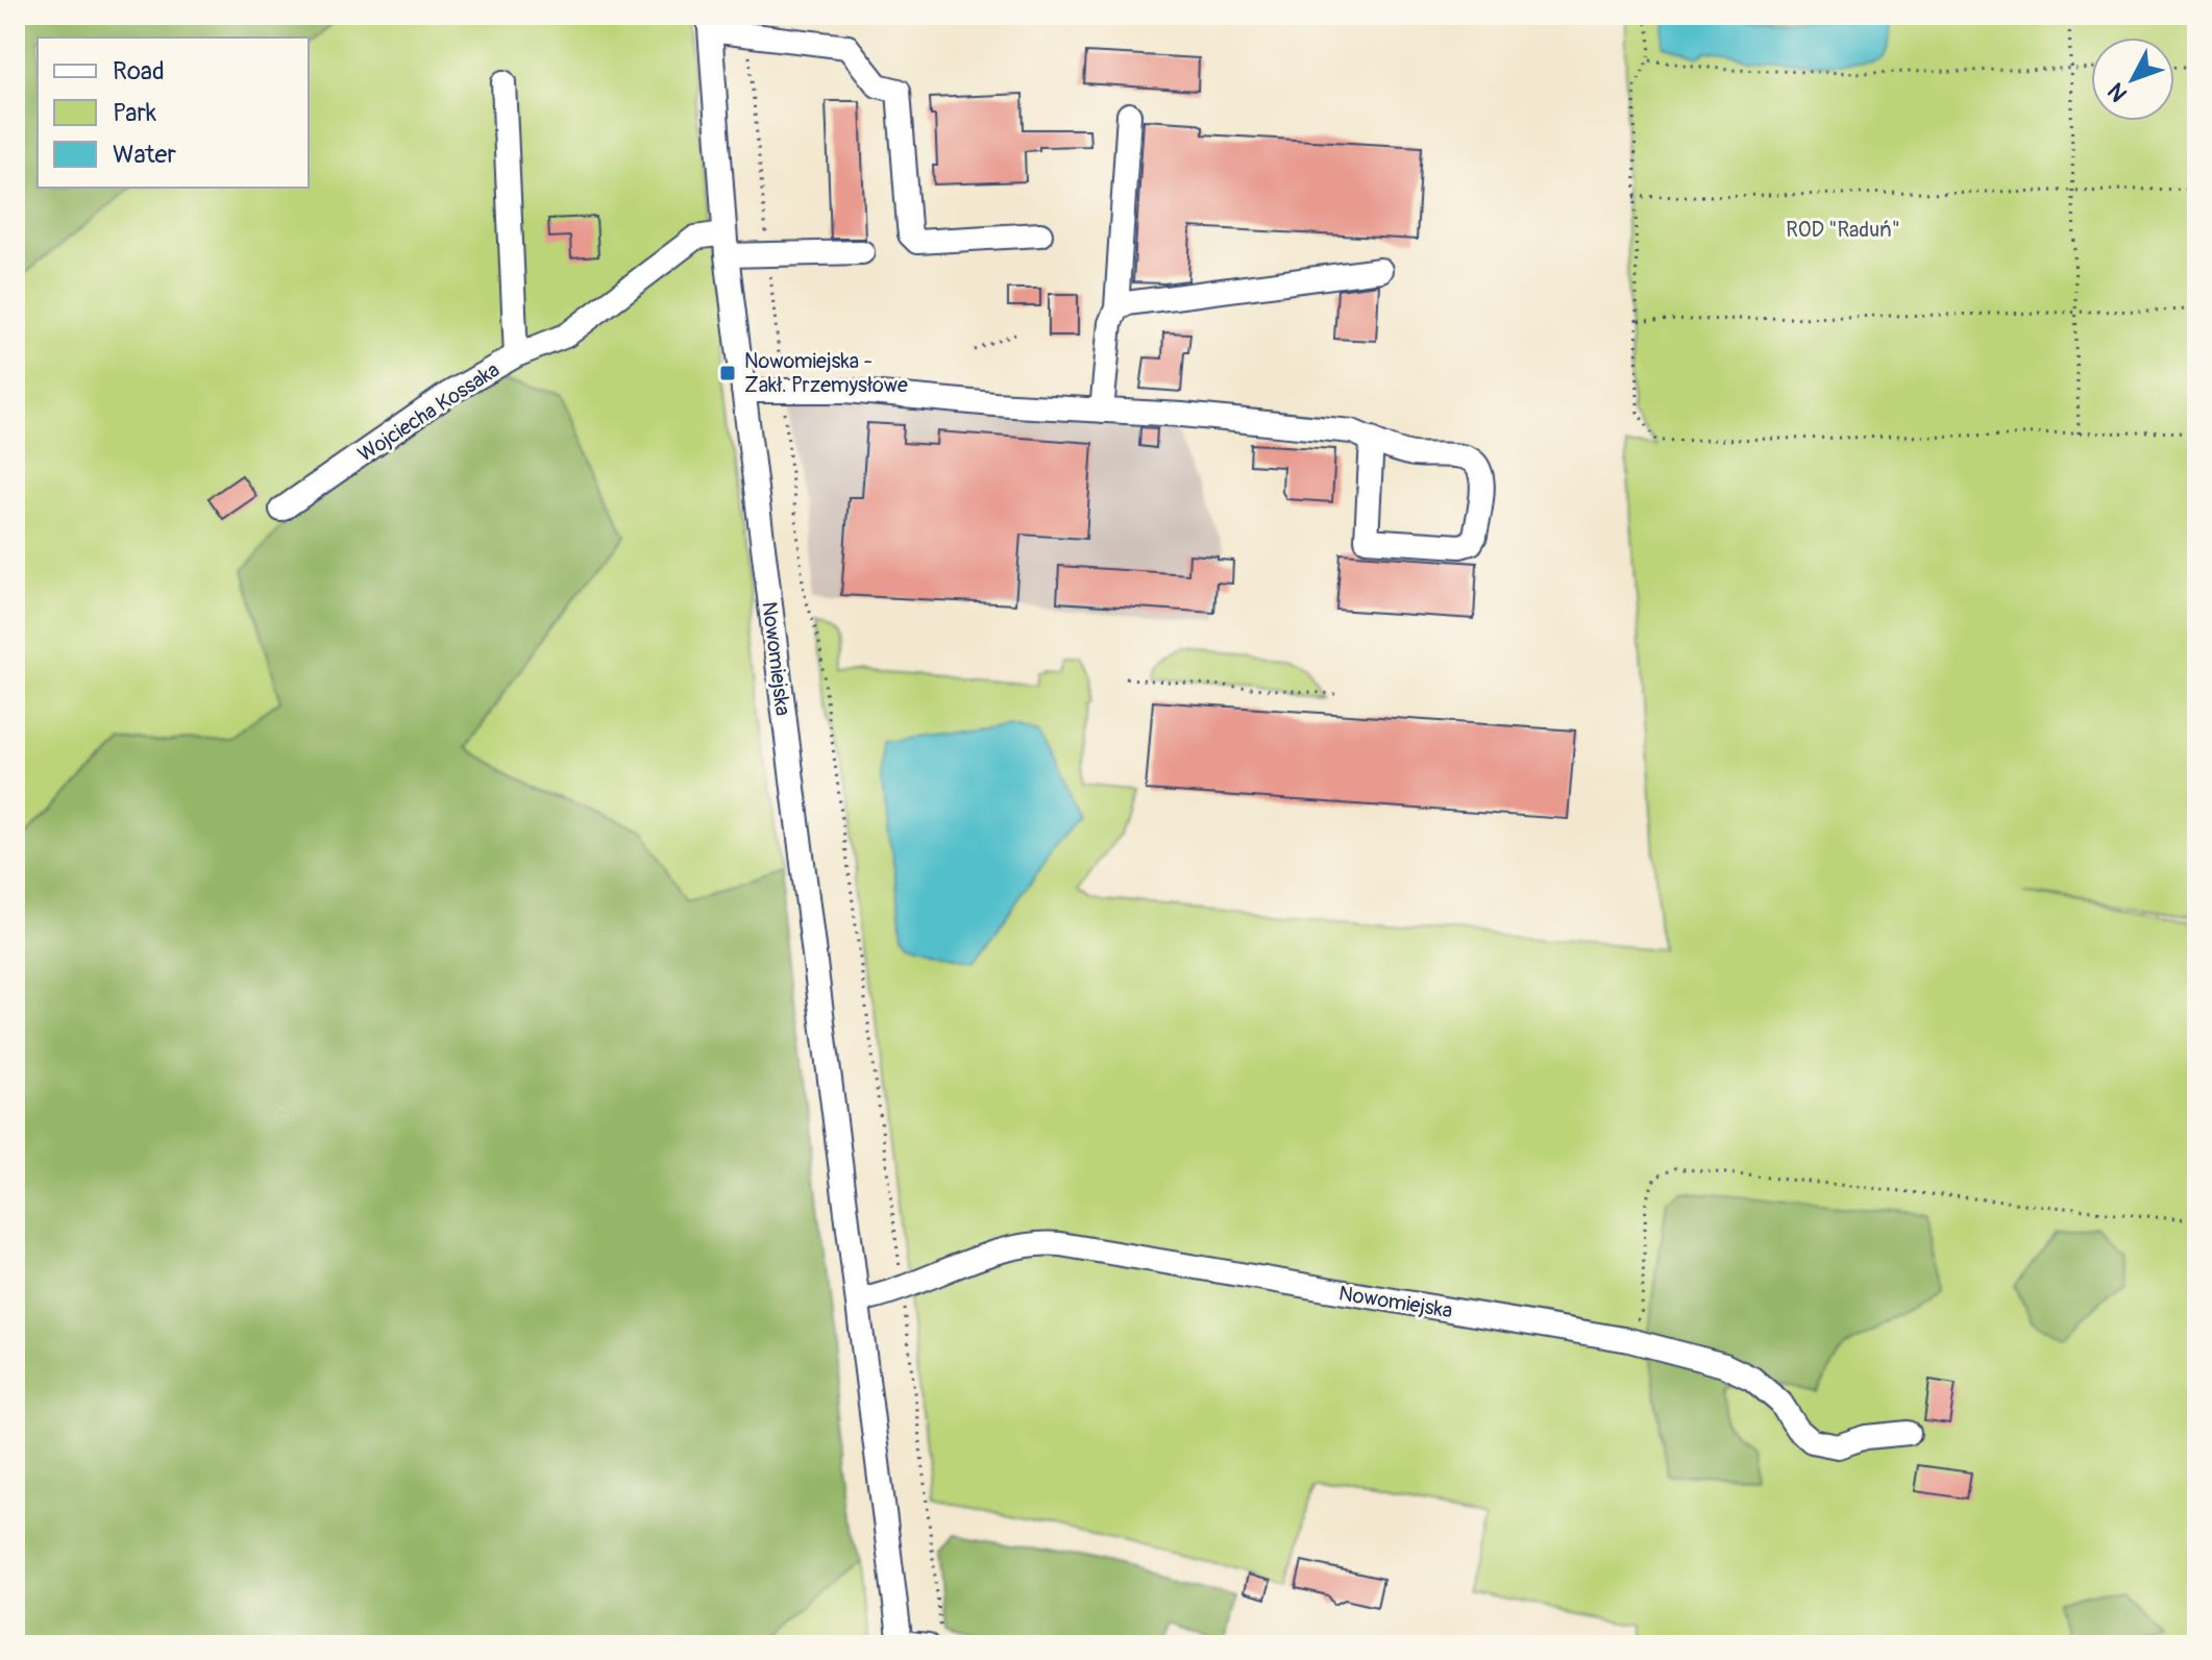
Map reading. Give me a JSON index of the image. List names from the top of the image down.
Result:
{
  "streets": {
    "street": ["Wojciecha Kossaka", "Nowomiejska"]
  },
  "parks": ["ROD \"Raduń\""],
  "places": {
    "transit": ["Nowomiejska - Zakł. Przemysłowe"]
  },
  "legend": ["Road", "Park", "Water"],
  "north": "bottom left"
}
